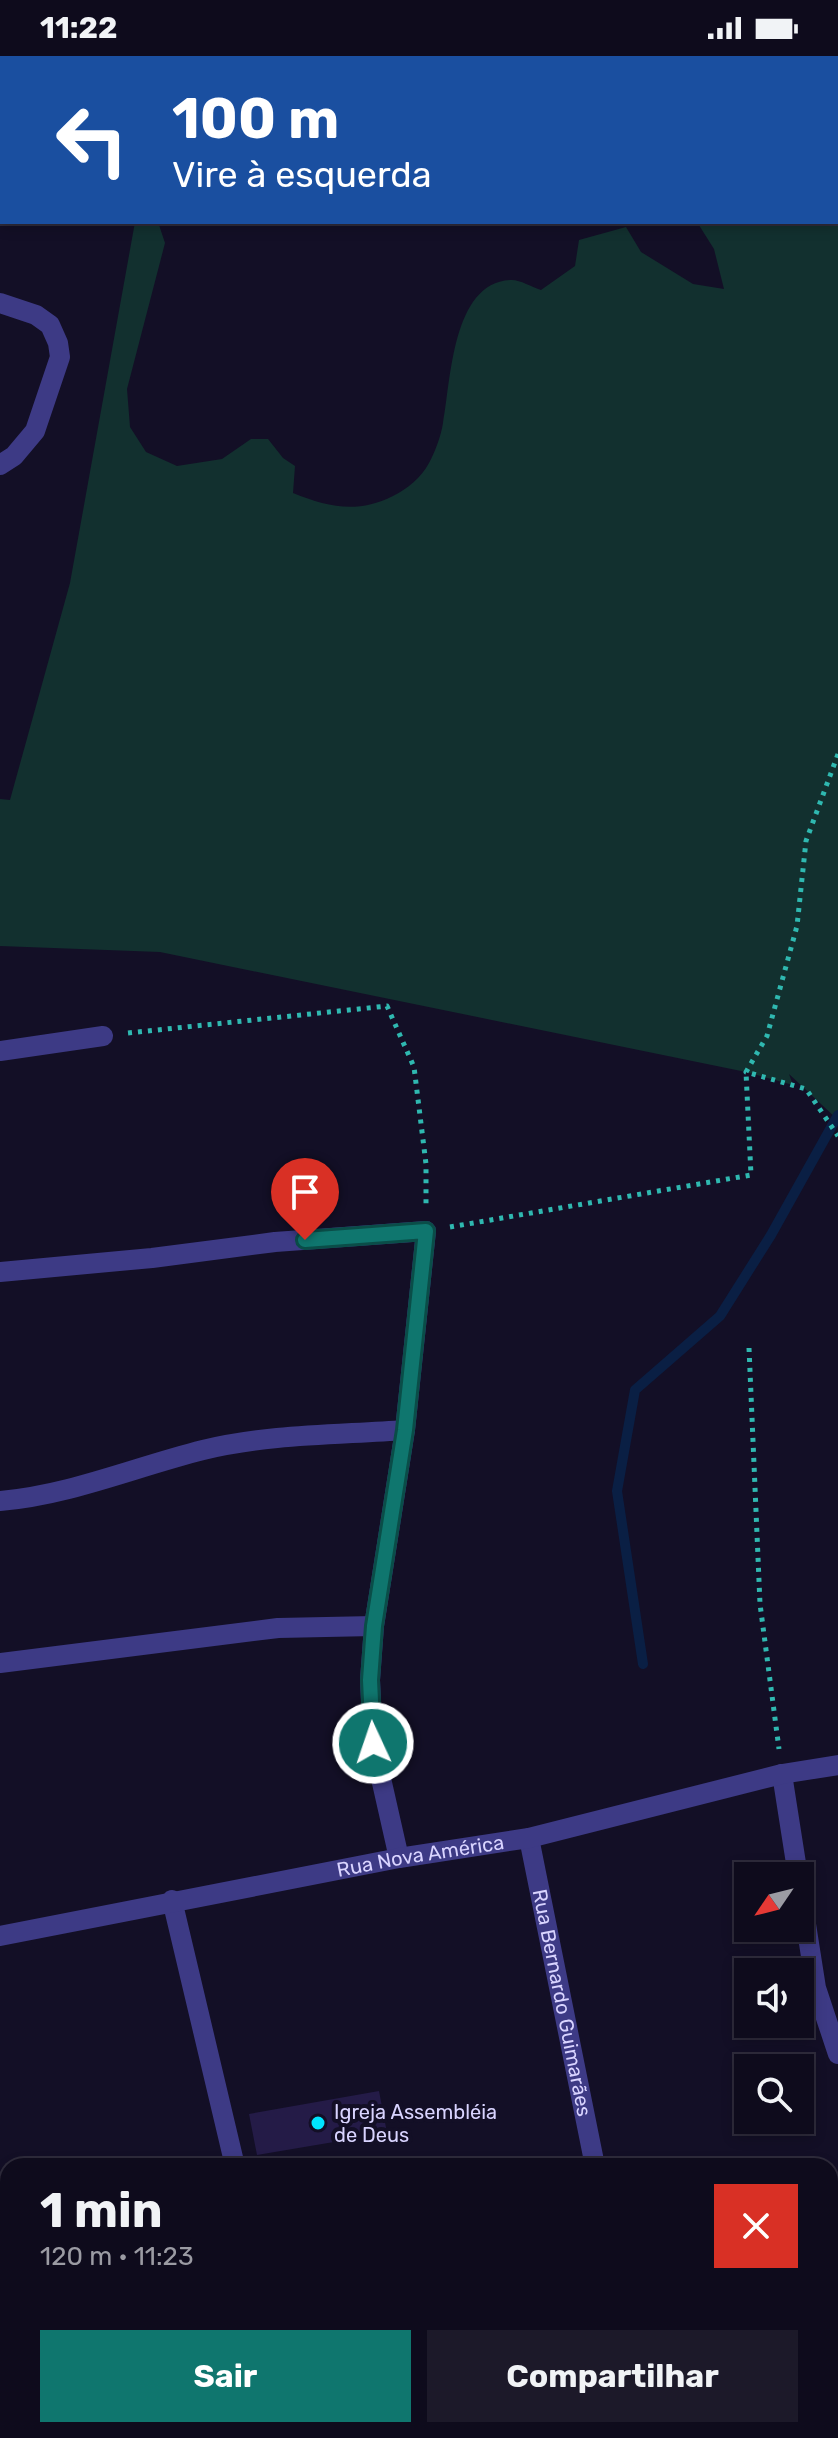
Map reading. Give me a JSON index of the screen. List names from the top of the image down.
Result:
{
  "streets": {
    "street": ["Rua Nova América", "Rua Bernardo Guimarães"]
  },
  "crossings": [
    ["Rua Nova América", "Rua Bernardo Guimarães"]
  ],
  "places": ["Igreja Assembléia de Deus"],
  "north": "bottom left",
  "page": {
    "status": "11:22",
    "turn": ["100 m", "Vire à esquerda"],
    "heading": ["1 min", "120 m · 11:23"],
    "buttons": ["Sair", "Compartilhar"]
  }
}
